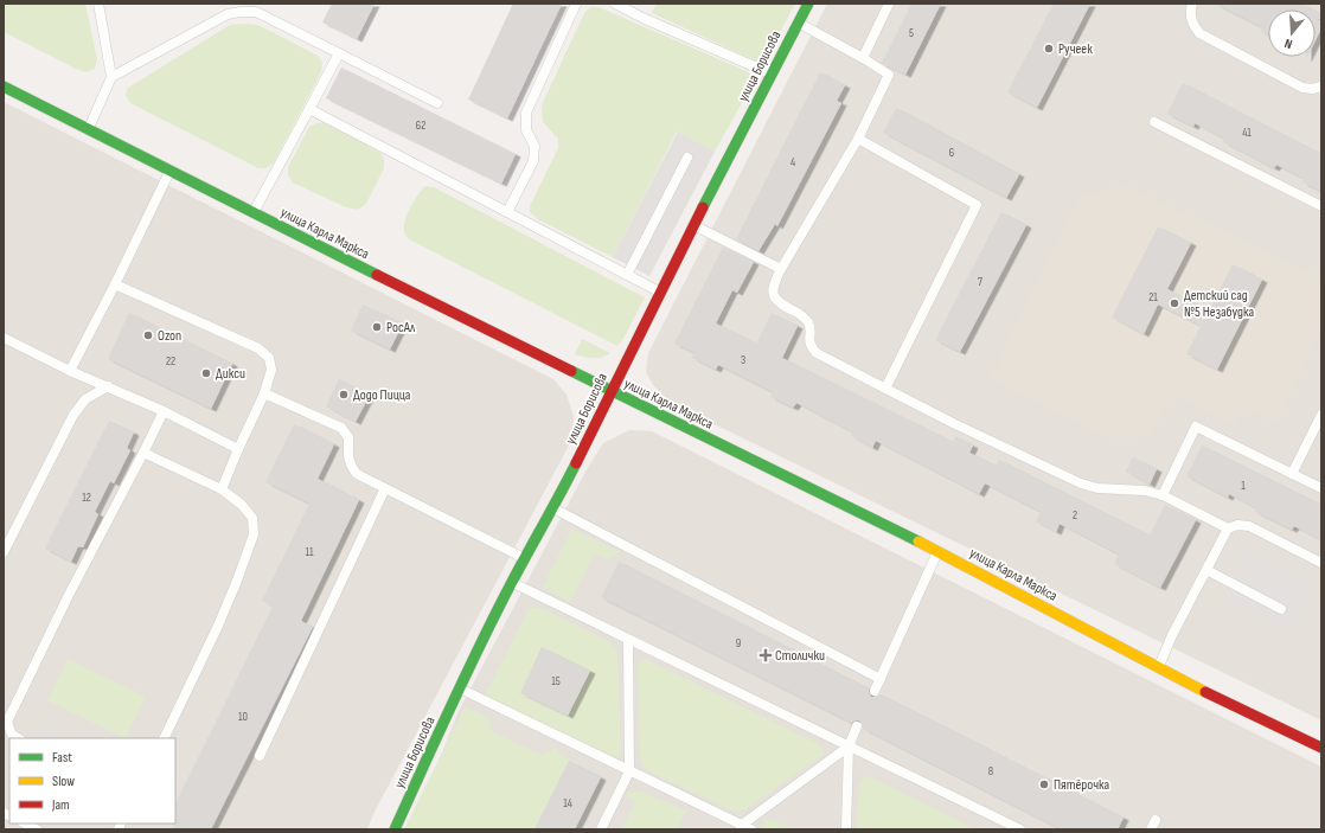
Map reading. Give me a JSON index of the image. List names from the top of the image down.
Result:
{
  "streets": {
    "main road": ["улица Борисова", "улица Карла Маркса"]
  },
  "crossings": [
    ["улица Борисова", "улица Карла Маркса"]
  ],
  "places": {
    "other": [
      "Ручеек",
      "Детский сад №5 Незабудка",
      "РосАл",
      "Ozon",
      "Дикси",
      "Додо Пицца",
      "Пятёрочка"
    ],
    "health": ["Столички"]
  },
  "house_numbers": [
    "5",
    "62",
    "41",
    "6",
    "4",
    "7",
    "21",
    "3",
    "22",
    "1",
    "12",
    "2",
    "11",
    "9",
    "15",
    "10",
    "8",
    "14"
  ],
  "legend": ["Fast", "Slow", "Jam"],
  "north": "bottom"
}
